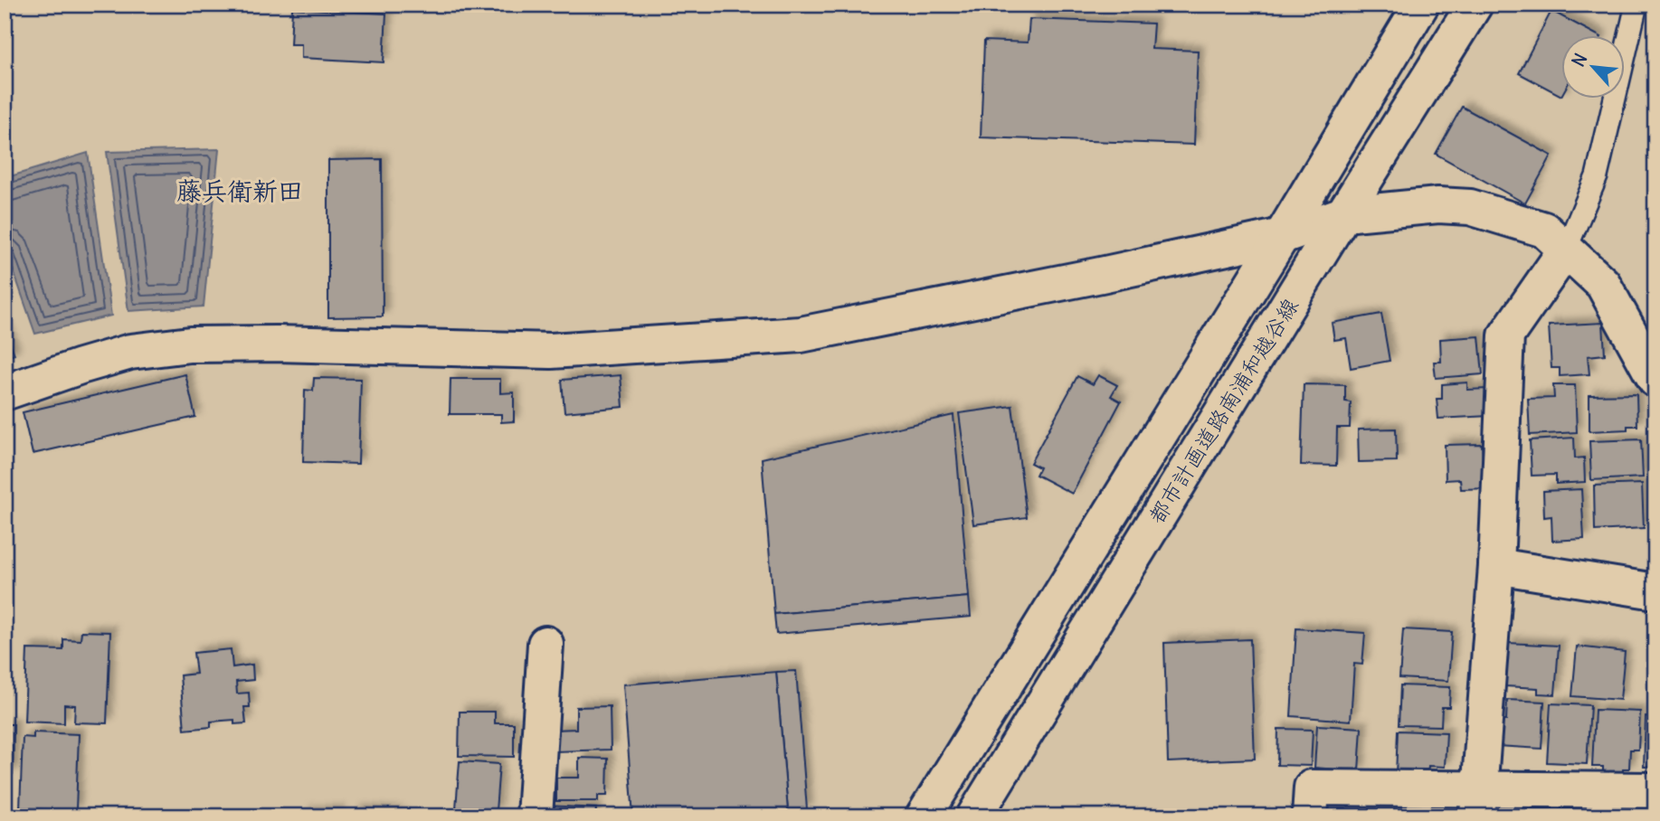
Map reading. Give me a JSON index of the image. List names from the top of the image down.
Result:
{
  "streets": {
    "street": ["都市計画道路南浦和越谷線"]
  },
  "districts": ["藤兵衛新田"],
  "north": "top left"
}
